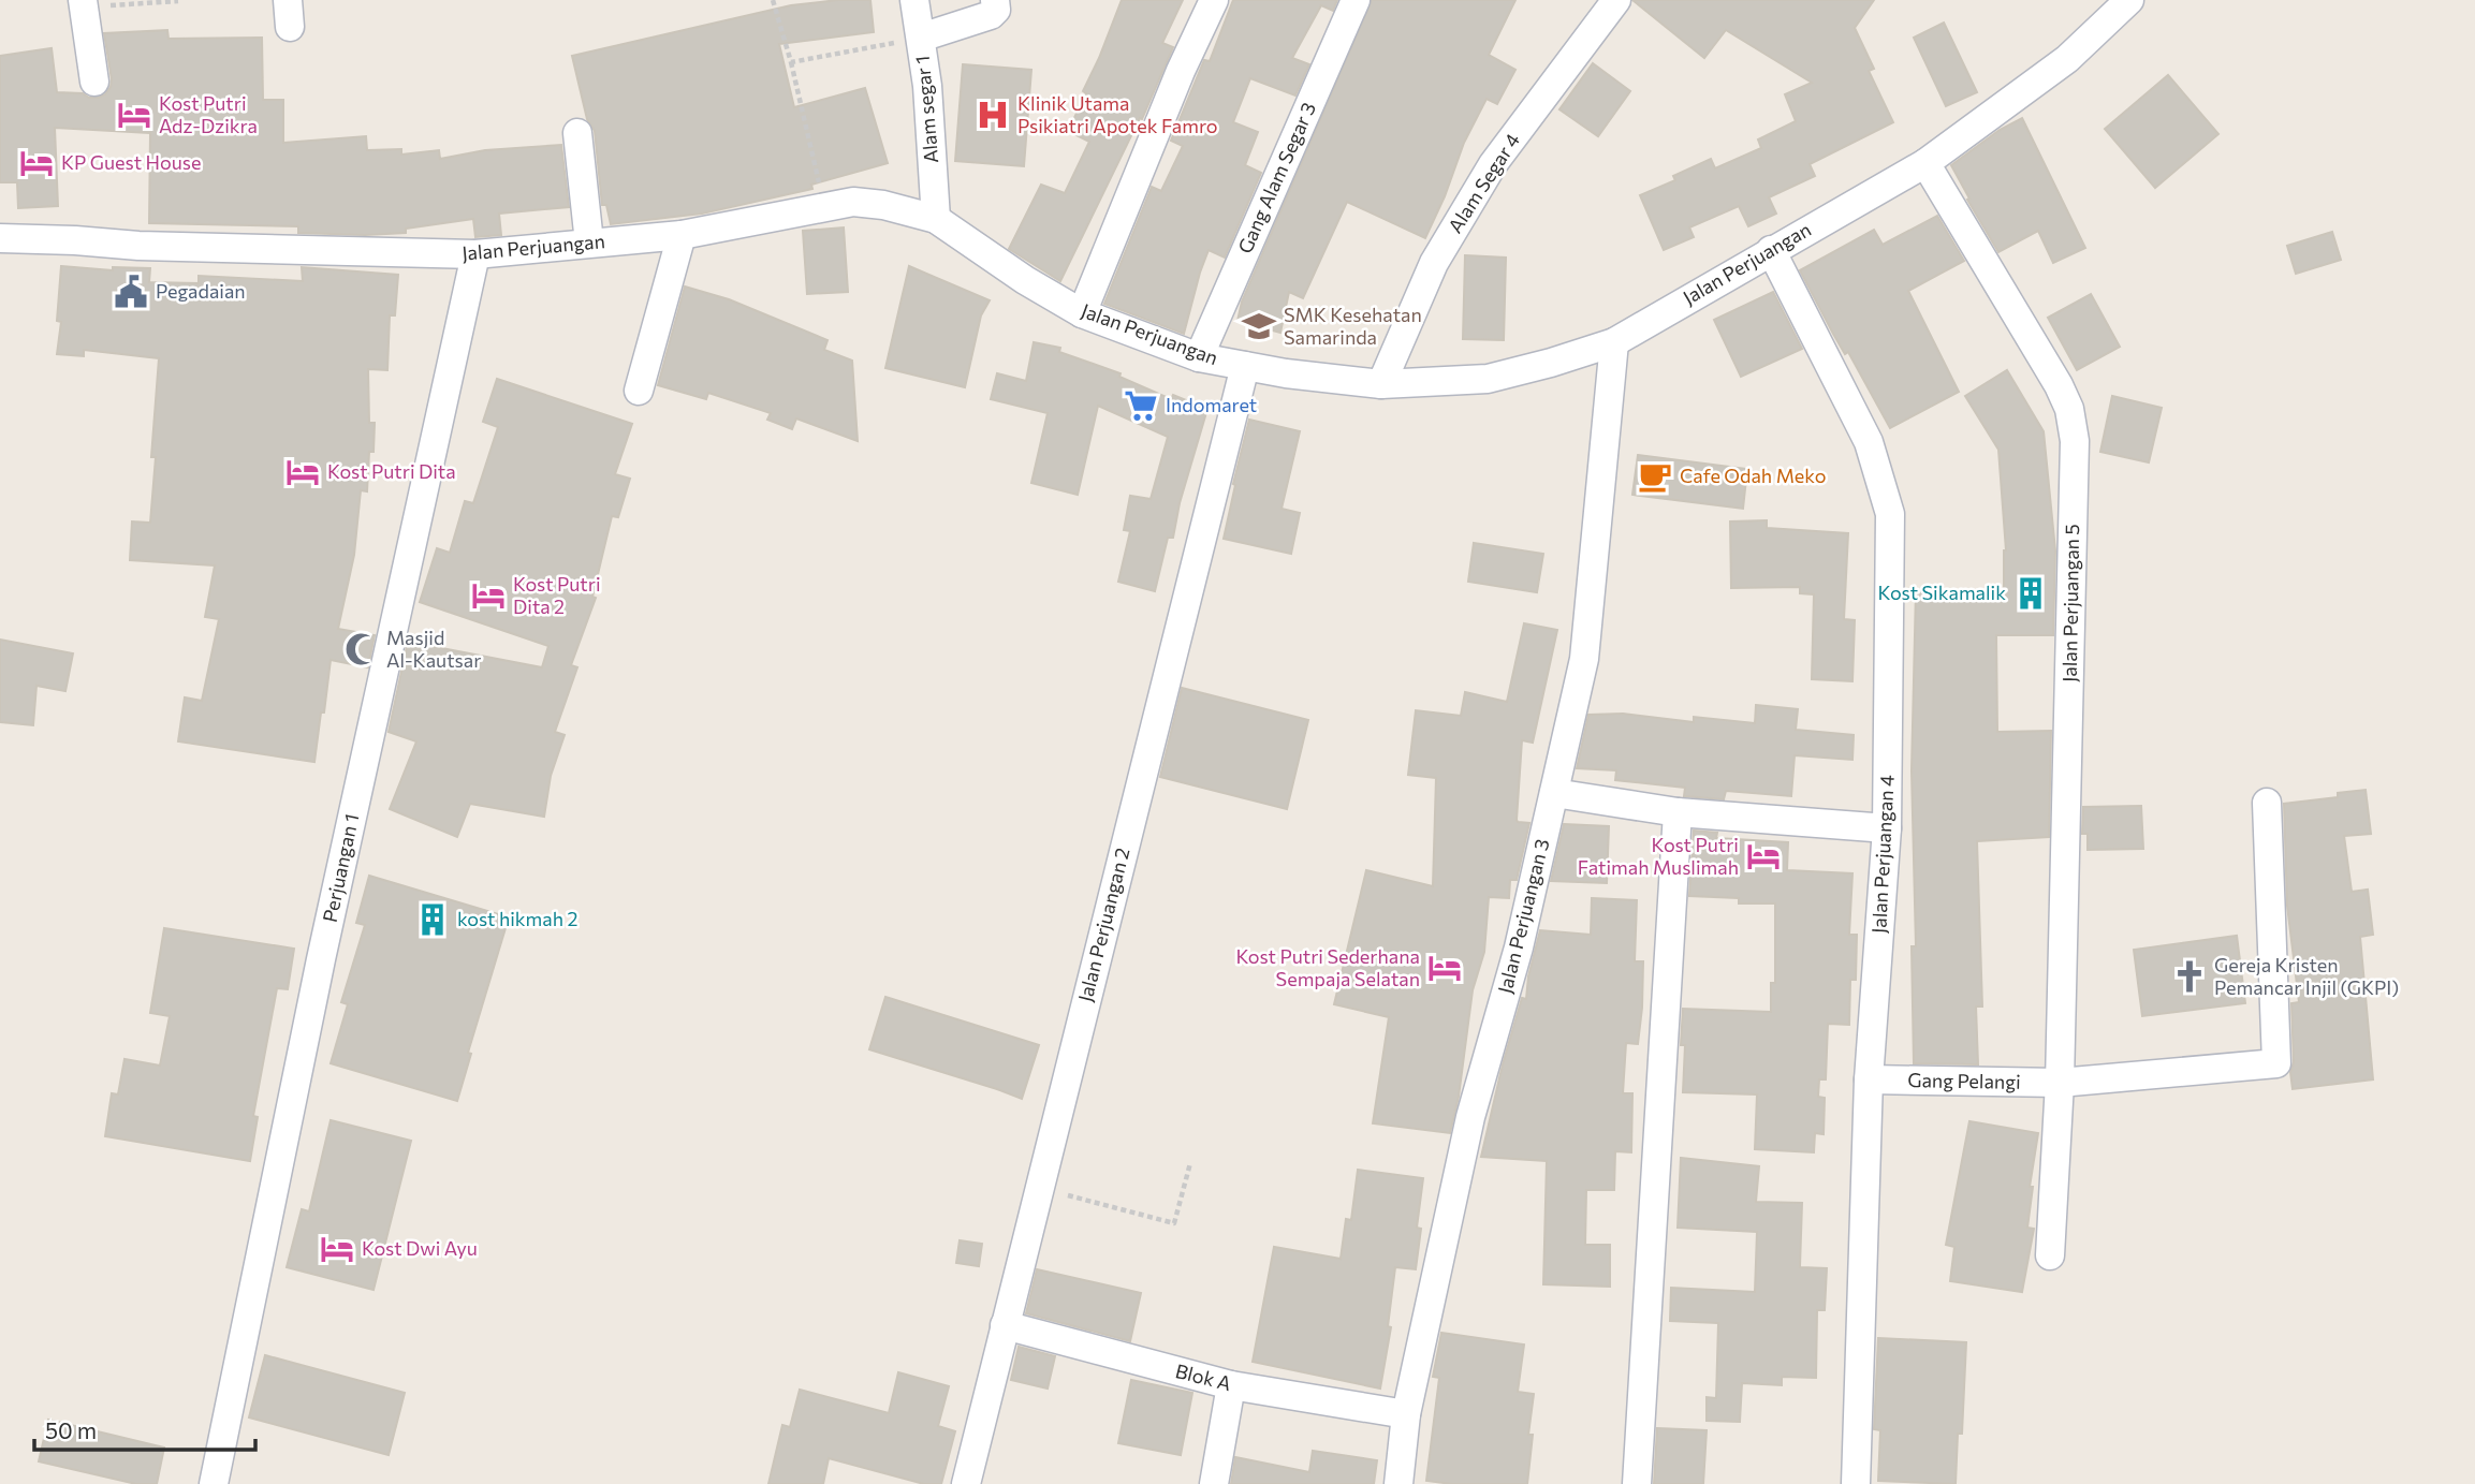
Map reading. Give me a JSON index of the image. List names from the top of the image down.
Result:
{
  "streets": {
    "street": [
      "Alam segar 1",
      "Gang Alam Segar 3",
      "Alam Segar 4",
      "Jalan Perjuangan",
      "Jalan Perjuangan 5",
      "Jalan Perjuangan 4",
      "Perjuangan 1",
      "Jalan Perjuangan 3",
      "Jalan Perjuangan 2",
      "Gang Pelangi",
      "Blok A"
    ]
  },
  "crossings": [
    ["Alam segar 1", "Jalan Perjuangan"],
    ["Gang Alam Segar 3", "Jalan Perjuangan"],
    ["Alam Segar 4", "Jalan Perjuangan"],
    ["Jalan Perjuangan", "Jalan Perjuangan 5"],
    ["Jalan Perjuangan", "Jalan Perjuangan 4"],
    ["Jalan Perjuangan", "Perjuangan 1"],
    ["Jalan Perjuangan", "Jalan Perjuangan 3"],
    ["Jalan Perjuangan", "Jalan Perjuangan 2"],
    ["Jalan Perjuangan 5", "Gang Pelangi"],
    ["Jalan Perjuangan 4", "Gang Pelangi"],
    ["Jalan Perjuangan 3", "Blok A"],
    ["Jalan Perjuangan 2", "Blok A"]
  ],
  "places": {
    "hotel": [
      "Kost Putri Adz-Dzikra",
      "KP Guest House",
      "Kost Putri Dita",
      "Kost Putri Dita 2",
      "Kost Putri Fatimah Muslimah",
      "Kost Putri Sederhana Sempaja Selatan",
      "Kost Dwi Ayu"
    ],
    "hospital": ["Klinik Utama Psikiatri Apotek Famro"],
    "public building": ["Pegadaian"],
    "school or university": ["SMK Kesehatan Samarinda"],
    "supermarket": ["Indomaret"],
    "cafe": ["Cafe Odah Meko"],
    "building": ["Kost Sikamalik", "kost hikmah 2"],
    "mosque": ["Masjid Al-Kautsar"],
    "church": ["Gereja Kristen Pemancar Injil (GKPI)"]
  },
  "scale_bar": "50 m"
}
